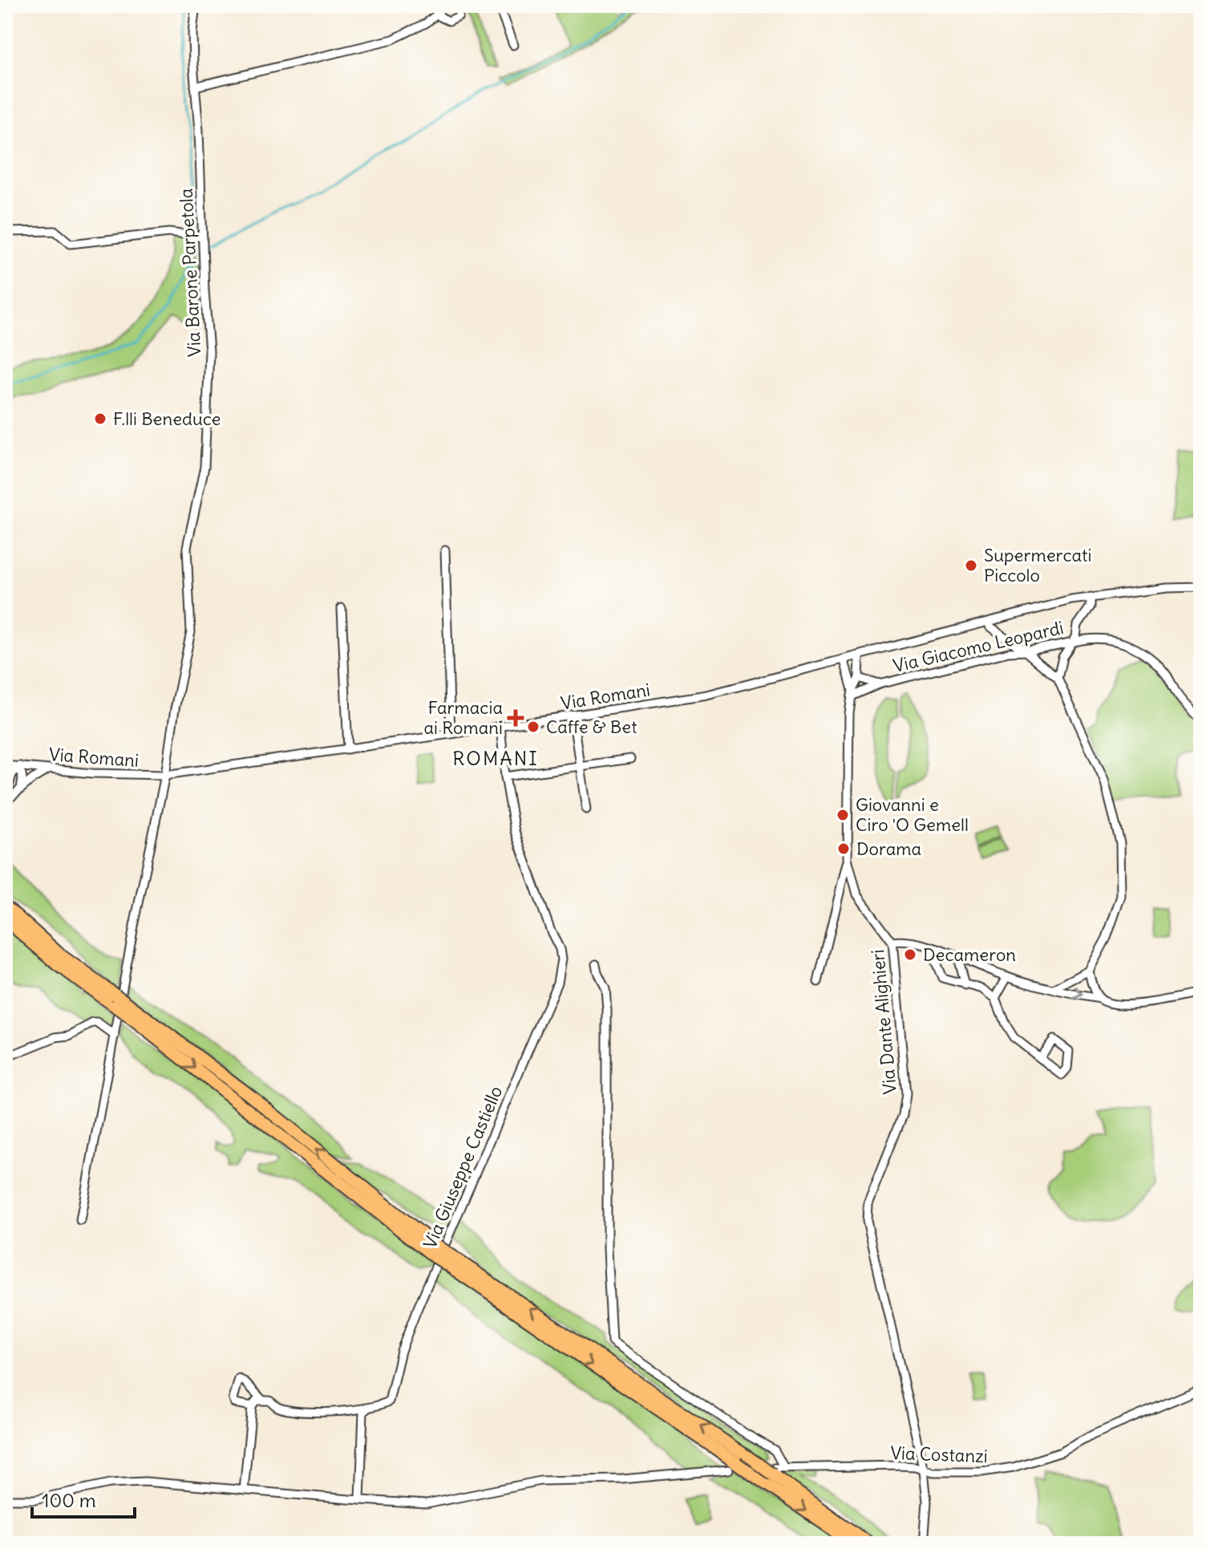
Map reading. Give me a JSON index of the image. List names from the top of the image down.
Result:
{
  "streets": {
    "street": [
      "Via Barone Parpetola",
      "Via Giacomo Leopardi",
      "Via Romani",
      "Via Dante Alighieri",
      "Via Giuseppe Castiello",
      "Via Costanzi"
    ]
  },
  "crossings": [
    ["Via Barone Parpetola", "Via Romani"],
    ["Via Giacomo Leopardi", "Via Romani"],
    ["Via Giacomo Leopardi", "Via Dante Alighieri"],
    ["Via Romani", "Via Dante Alighieri"],
    ["Via Romani", "Via Giuseppe Castiello"],
    ["Via Dante Alighieri", "Via Costanzi"]
  ],
  "districts": ["ROMANI"],
  "places": {
    "other": [
      "F.lli Beneduce",
      "Supermercati Piccolo",
      "Caffe & Bet",
      "Giovanni e Ciro 'O Gemell",
      "Dorama",
      "Decameron"
    ],
    "health": ["Farmacia ai Romani"]
  },
  "scale_bar": "100 m"
}
